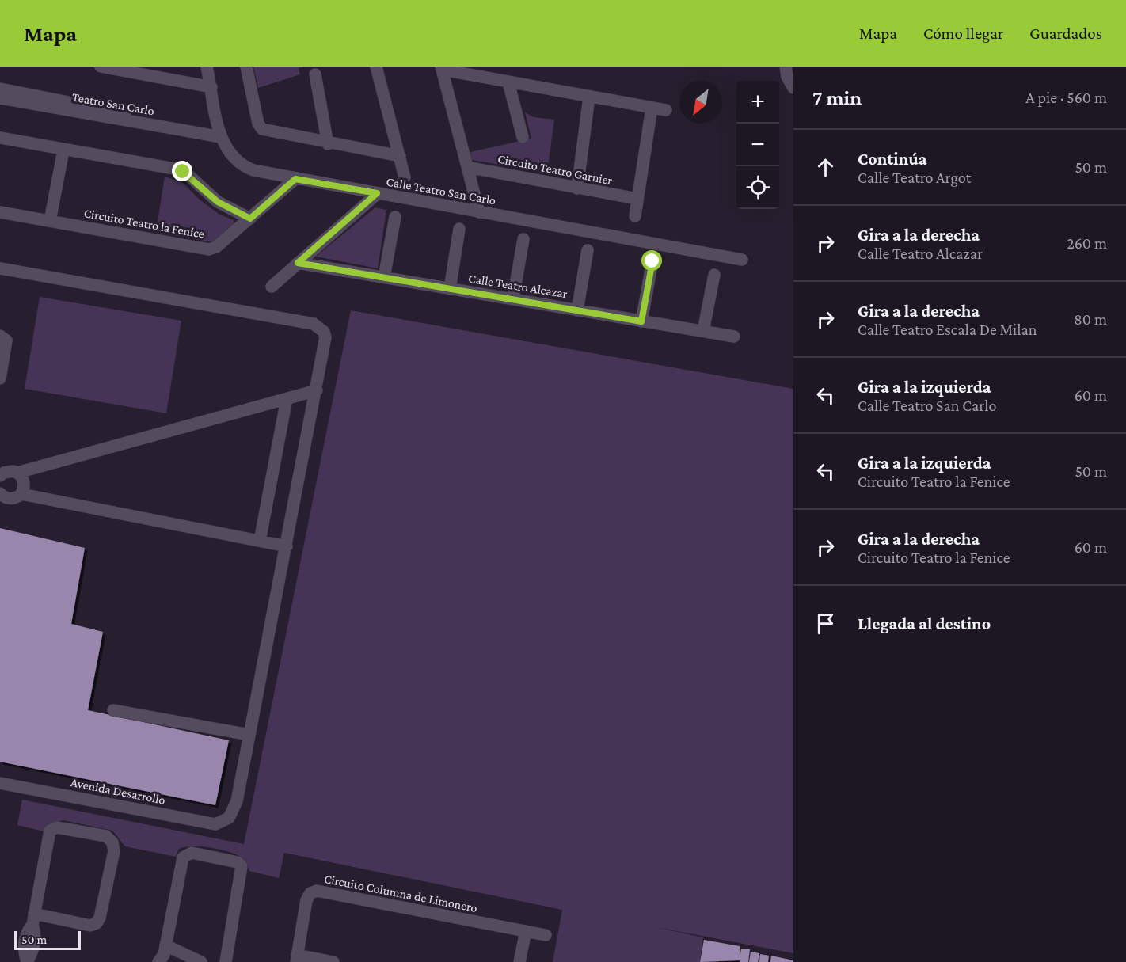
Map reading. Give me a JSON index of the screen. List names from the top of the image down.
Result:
{
  "streets": {
    "street": [
      "Teatro San Carlo",
      "Circuito Teatro Garnier",
      "Calle Teatro San Carlo",
      "Circuito Teatro la Fenice",
      "Calle Teatro Alcazar",
      "Avenida Desarrollo",
      "Circuito Columna de Limonero"
    ]
  },
  "crossings": [
    ["Teatro San Carlo", "Calle Teatro San Carlo"],
    ["Calle Teatro San Carlo", "Circuito Teatro la Fenice"]
  ],
  "scale_bar": "50 m",
  "north": "bottom left",
  "page": {
    "header": "Mapa",
    "nav": ["Mapa", "Cómo llegar", "Guardados"],
    "heading": ["7 min", "A pie · 560 m"],
    "map_buttons": ["+", "−"],
    "list": [
      ["Continúa", "Calle Teatro Argot", "50 m"],
      ["Gira a la derecha", "Calle Teatro Alcazar", "260 m"],
      ["Gira a la derecha", "Calle Teatro Escala De Milan", "80 m"],
      ["Gira a la izquierda", "Calle Teatro San Carlo", "60 m"],
      ["Gira a la izquierda", "Circuito Teatro la Fenice", "50 m"],
      ["Gira a la derecha", "Circuito Teatro la Fenice", "60 m"],
      "Llegada al destino"
    ],
    "scale": "50 m"
  }
}
